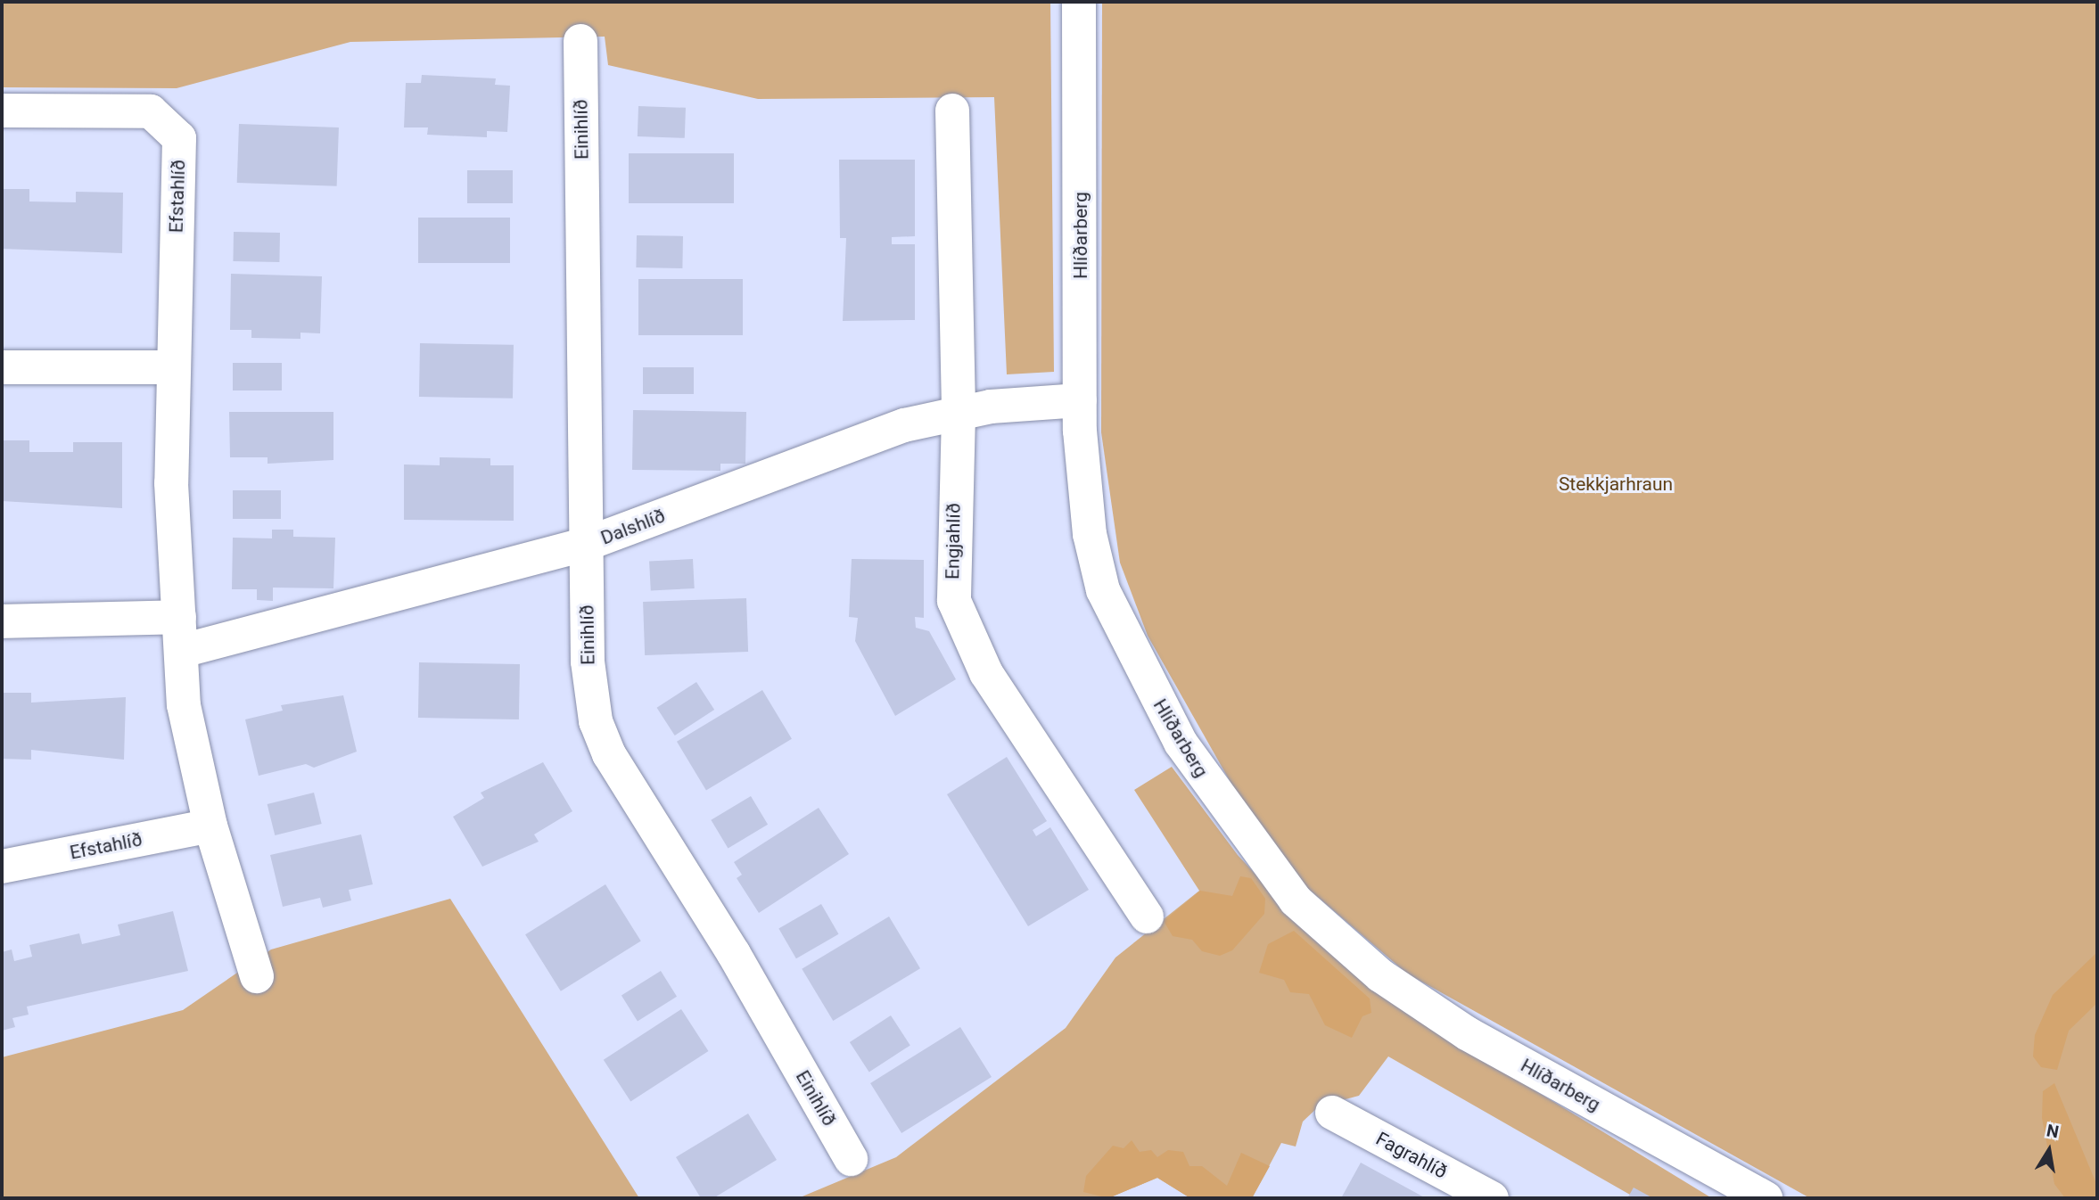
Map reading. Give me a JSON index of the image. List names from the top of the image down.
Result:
{
  "streets": {
    "street": [
      "Einihlíð",
      "Efstahlíð",
      "Hlíðarberg",
      "Dalshlíð",
      "Engjahlíð",
      "Fagrahlíð"
    ]
  },
  "crossings": [
    ["Einihlíð", "Dalshlíð"],
    ["Efstahlíð", "Dalshlíð"],
    ["Hlíðarberg", "Dalshlíð"],
    ["Dalshlíð", "Engjahlíð"]
  ],
  "parks": ["Stekkjarhraun"],
  "north": "top"
}
